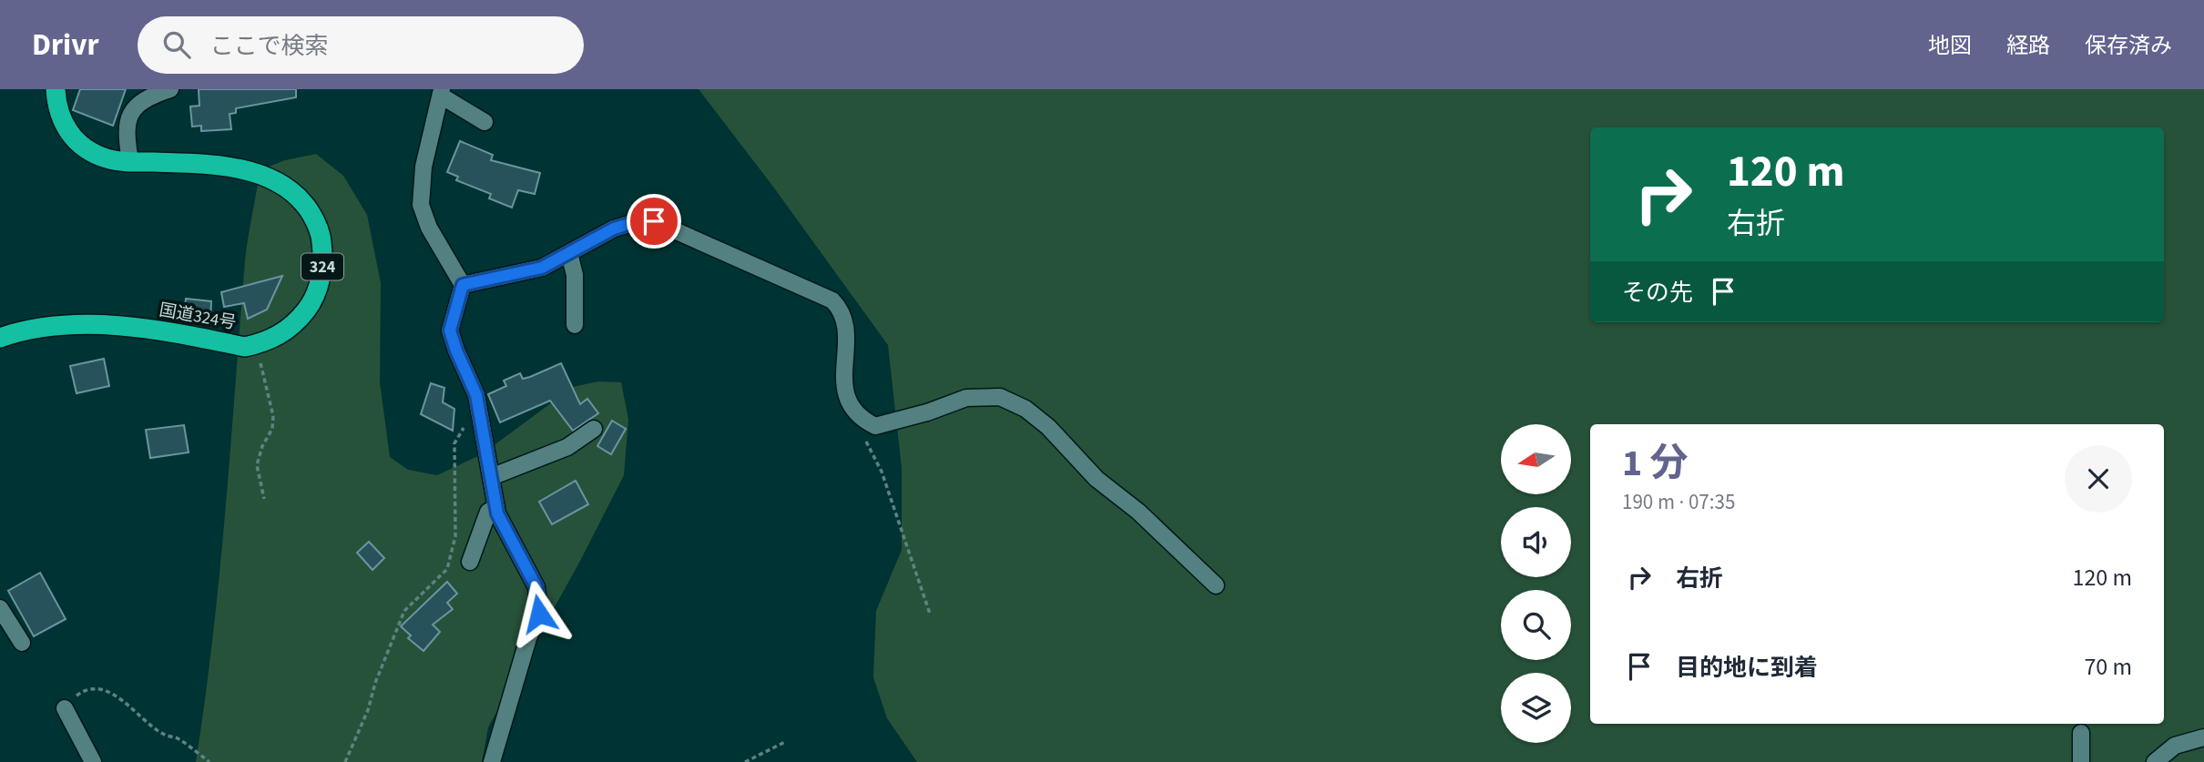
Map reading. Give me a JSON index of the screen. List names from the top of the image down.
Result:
{
  "streets": {
    "highway": ["324", "国道324号"]
  },
  "north": "left",
  "page": {
    "header": "Drivr",
    "search": "ここで検索",
    "nav": ["地図", "経路", "保存済み"],
    "turn": ["120 m", "右折"],
    "then": "その先",
    "heading": ["1 分", "190 m · 07:35"],
    "list": [
      {
        "name": "右折",
        "value": "120 m"
      },
      {
        "name": "目的地に到着",
        "value": "70 m"
      }
    ]
  }
}
